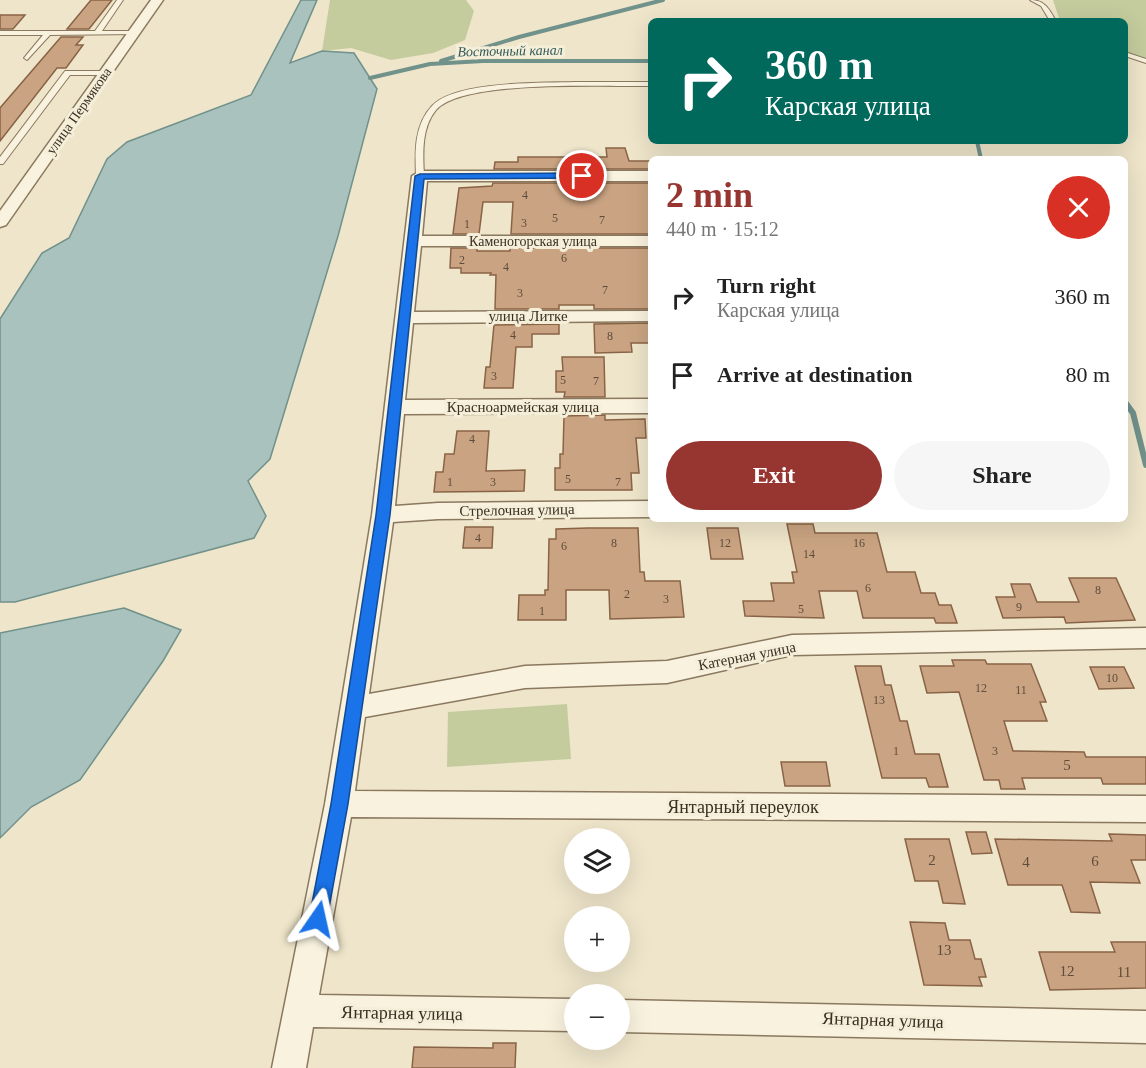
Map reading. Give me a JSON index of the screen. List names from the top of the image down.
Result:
{
  "streets": {
    "street": [
      "улица Пермякова",
      "Каменогорская улица",
      "улица Литке",
      "Красноармейская улица",
      "Стрелочная улица",
      "Катерная улица",
      "Янтарный переулок",
      "Янтарная улица"
    ]
  },
  "water": ["Восточный канал"],
  "house_numbers": [
    "4",
    "5",
    "7",
    "3",
    "1",
    "6",
    "2",
    "4",
    "7",
    "3",
    "4",
    "8",
    "3",
    "5",
    "7",
    "4",
    "5",
    "1",
    "3",
    "7",
    "4",
    "8",
    "12",
    "16",
    "6",
    "14",
    "6",
    "8",
    "2",
    "3",
    "9",
    "5",
    "1",
    "10",
    "12",
    "11",
    "13",
    "1",
    "3",
    "5",
    "2",
    "6",
    "4",
    "13",
    "12",
    "11"
  ],
  "page": {
    "turn": ["360 m", "Карская улица"],
    "heading": ["2 min", "440 m · 15:12"],
    "list": [
      {
        "name": "Turn right",
        "note": "Карская улица",
        "value": "360 m"
      },
      {
        "name": "Arrive at destination",
        "value": "80 m"
      }
    ],
    "buttons": ["Exit", "Share"],
    "map_buttons": ["+", "−"]
  }
}
